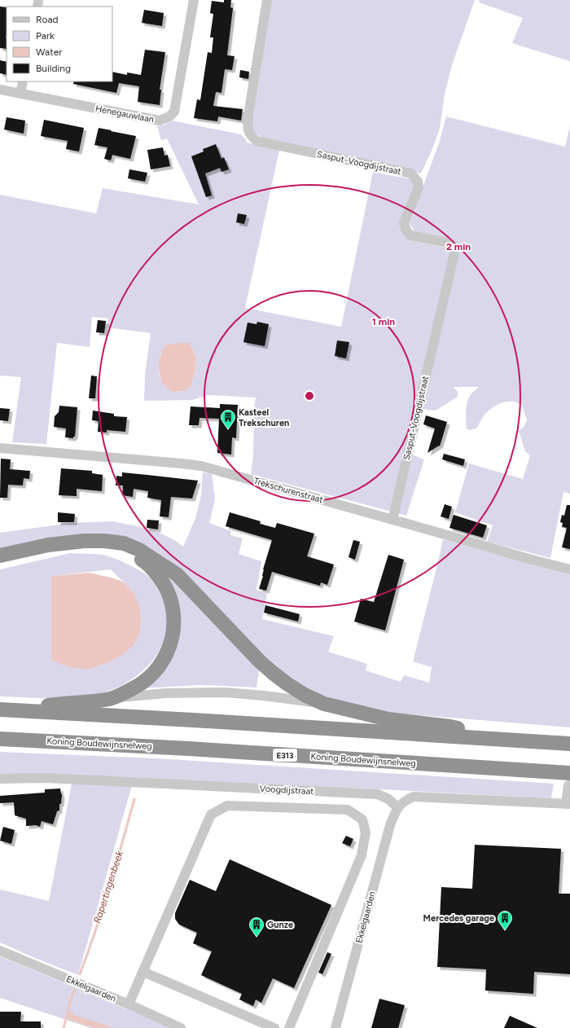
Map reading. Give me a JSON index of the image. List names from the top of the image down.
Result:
{
  "streets": {
    "highway": ["Koning Boudewijnsnelweg", "E313"],
    "street": [
      "Henegauwlaan",
      "Sasput-Voogdijstraat",
      "Trekschurenstraat",
      "Voogdijstraat",
      "Ekkelgaarden"
    ]
  },
  "crossings": [
    ["Sasput-Voogdijstraat", "Trekschurenstraat"],
    ["Voogdijstraat", "Ekkelgaarden"]
  ],
  "water": ["Rapertingenbeek"],
  "places": {
    "building": ["Kasteel Trekschuren", "Mercedes garage", "Gunze"]
  },
  "legend": [
    "Road",
    "Park",
    "Water",
    "Building"
  ],
  "rings": ["2 min", "1 min"]
}
